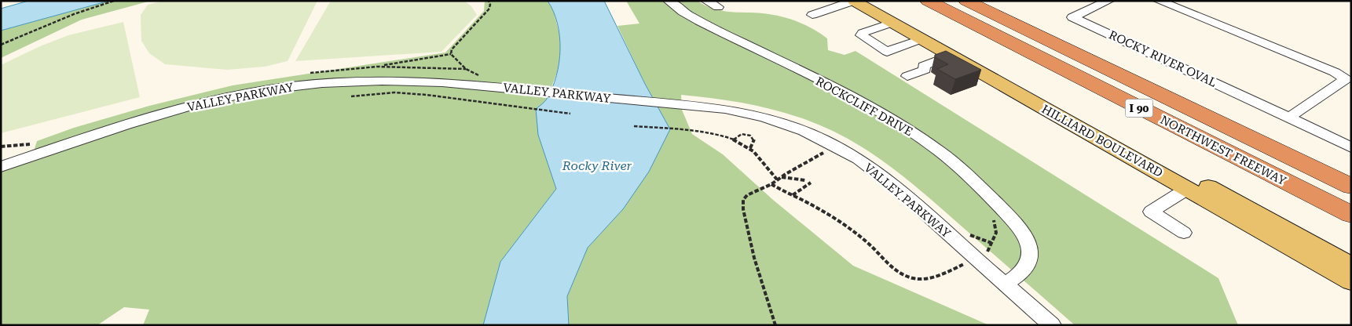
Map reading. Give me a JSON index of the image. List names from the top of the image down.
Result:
{
  "streets": {
    "highway": ["I 90", "NORTHWEST FREEWAY"],
    "main road": ["HILLIARD BOULEVARD"],
    "street": ["ROCKY RIVER OVAL", "VALLEY PARKWAY", "ROCKCLIFF DRIVE"]
  },
  "crossings": [
    ["VALLEY PARKWAY", "ROCKCLIFF DRIVE"]
  ],
  "water": ["Rocky River"]
}
